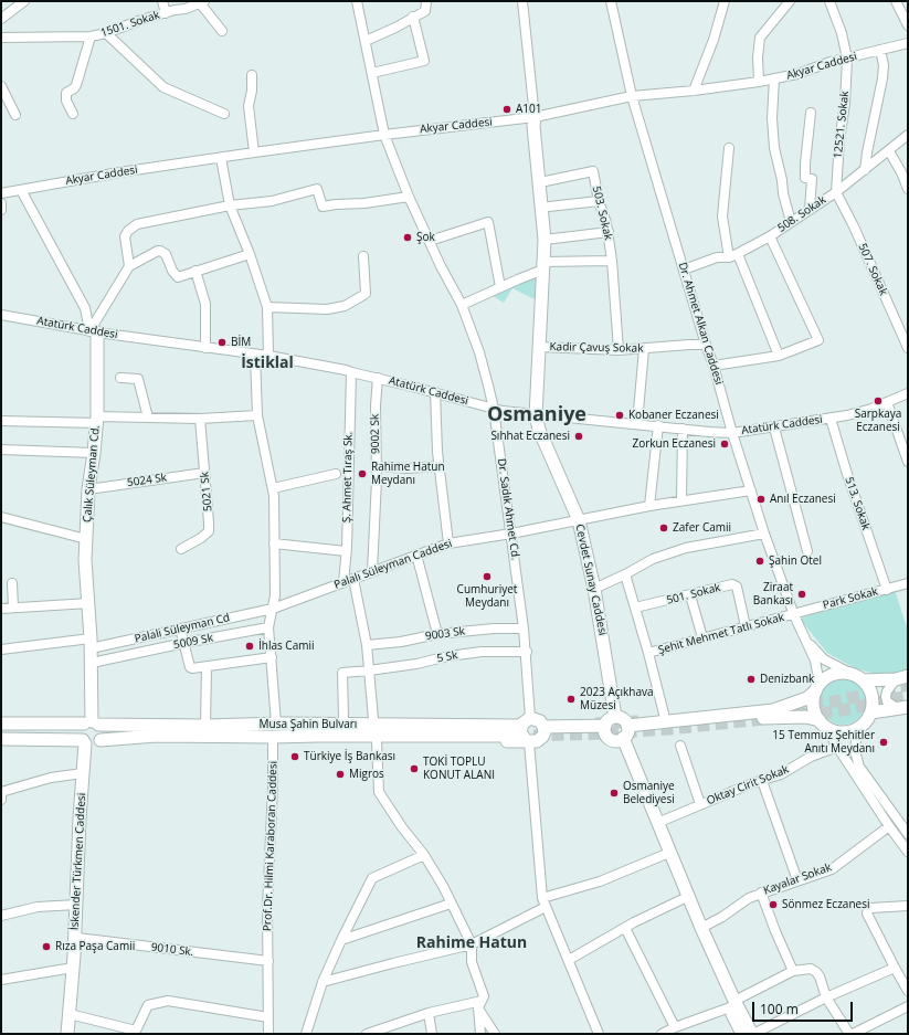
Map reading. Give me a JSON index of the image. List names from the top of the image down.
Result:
{
  "streets": {
    "main road": [
      "Çalık Süleyman Cd.",
      "Cevdet Sunay Caddesi",
      "Musa Şahin Bulvarı",
      "İskender Türkmen Caddesi"
    ],
    "street": [
      "1501. Sokak",
      "Akyar Caddesi",
      "12521. Sokak",
      "503. Sokak",
      "508. Sokak",
      "507. Sokak",
      "Dr. Ahmet Alkan Caddesi",
      "Atatürk Caddesi",
      "Kadir Çavuş Sokak",
      "9002 Sk",
      "Ş. Ahmet Tıraş Sk.",
      "5024 Sk",
      "5021 Sk",
      "513. Sokak",
      "Dr. Sadık Ahmet Cd.",
      "Palalı Süleyman Caddesi",
      "501. Sokak",
      "Park Sokak",
      "Palali Süleyman Cd",
      "9003 Sk",
      "Şehit Mehmet Tatlı Sokak",
      "5009 Sk",
      "5 Sk",
      "Oktay Cirit Sokak",
      "Prof.Dr. Hilmi Karaboran Caddesi",
      "Kayalar Sokak",
      "9010 Sk."
    ]
  },
  "crossings": [
    ["Akyar Caddesi", "12521. Sokak"],
    ["Akyar Caddesi", "Dr. Ahmet Alkan Caddesi"],
    ["Akyar Caddesi", "Dr. Sadık Ahmet Cd."],
    ["12521. Sokak", "508. Sokak"],
    ["12521. Sokak", "507. Sokak"],
    ["503. Sokak", "Kadir Çavuş Sokak"],
    ["508. Sokak", "507. Sokak"],
    ["508. Sokak", "Dr. Ahmet Alkan Caddesi"],
    ["Dr. Ahmet Alkan Caddesi", "Atatürk Caddesi"],
    ["Dr. Ahmet Alkan Caddesi", "Kadir Çavuş Sokak"],
    ["Dr. Ahmet Alkan Caddesi", "Palalı Süleyman Caddesi"],
    ["Dr. Ahmet Alkan Caddesi", "Park Sokak"],
    ["Dr. Ahmet Alkan Caddesi", "Şehit Mehmet Tatlı Sokak"],
    ["Atatürk Caddesi", "9002 Sk"],
    ["Atatürk Caddesi", "Çalık Süleyman Cd."],
    ["Atatürk Caddesi", "Ş. Ahmet Tıraş Sk."],
    ["Atatürk Caddesi", "513. Sokak"],
    ["Atatürk Caddesi", "Dr. Sadık Ahmet Cd."],
    ["Atatürk Caddesi", "Cevdet Sunay Caddesi"],
    ["Kadir Çavuş Sokak", "Cevdet Sunay Caddesi"],
    ["9002 Sk", "Palalı Süleyman Caddesi"],
    ["Çalık Süleyman Cd.", "5024 Sk"],
    ["Çalık Süleyman Cd.", "Palali Süleyman Cd"],
    ["Çalık Süleyman Cd.", "5009 Sk"],
    ["Çalık Süleyman Cd.", "Musa Şahin Bulvarı"],
    ["Ş. Ahmet Tıraş Sk.", "Palalı Süleyman Caddesi"],
    ["5024 Sk", "5021 Sk"],
    ["513. Sokak", "Park Sokak"],
    ["Dr. Sadık Ahmet Cd.", "Palalı Süleyman Caddesi"],
    ["Dr. Sadık Ahmet Cd.", "9003 Sk"],
    ["Dr. Sadık Ahmet Cd.", "5 Sk"],
    ["Dr. Sadık Ahmet Cd.", "Musa Şahin Bulvarı"],
    ["Palalı Süleyman Caddesi", "Cevdet Sunay Caddesi"],
    ["Palalı Süleyman Caddesi", "Palali Süleyman Cd"],
    ["501. Sokak", "Şehit Mehmet Tatlı Sokak"],
    ["Park Sokak", "Şehit Mehmet Tatlı Sokak"],
    ["Musa Şahin Bulvarı", "Prof.Dr. Hilmi Karaboran Caddesi"],
    ["Musa Şahin Bulvarı", "İskender Türkmen Caddesi"],
    ["Prof.Dr. Hilmi Karaboran Caddesi", "9010 Sk."]
  ],
  "districts": ["İstiklal", "Osmaniye", "Rahime Hatun"],
  "places": [
    "A101",
    "Şok",
    "BİM",
    "Sarpkaya Eczanesi",
    "Kobaner Eczanesi",
    "Sıhhat Eczanesi",
    "Zorkun Eczanesi",
    "Rahime Hatun Meydanı",
    "Anıl Eczanesi",
    "Zafer Camii",
    "Şahin Otel",
    "Cumhuriyet Meydanı",
    "Ziraat Bankası",
    "İhlas Camii",
    "Denizbank",
    "2023 Açıkhava Müzesi",
    "15 Temmuz Şehitler Anıtı Meydanı",
    "Türkiye İş Bankası",
    "TOKİ TOPLU KONUT ALANI",
    "Migros",
    "Osmaniye Belediyesi",
    "Sönmez Eczanesi",
    "Rıza Paşa Camii"
  ],
  "scale_bar": "100 m"
}
